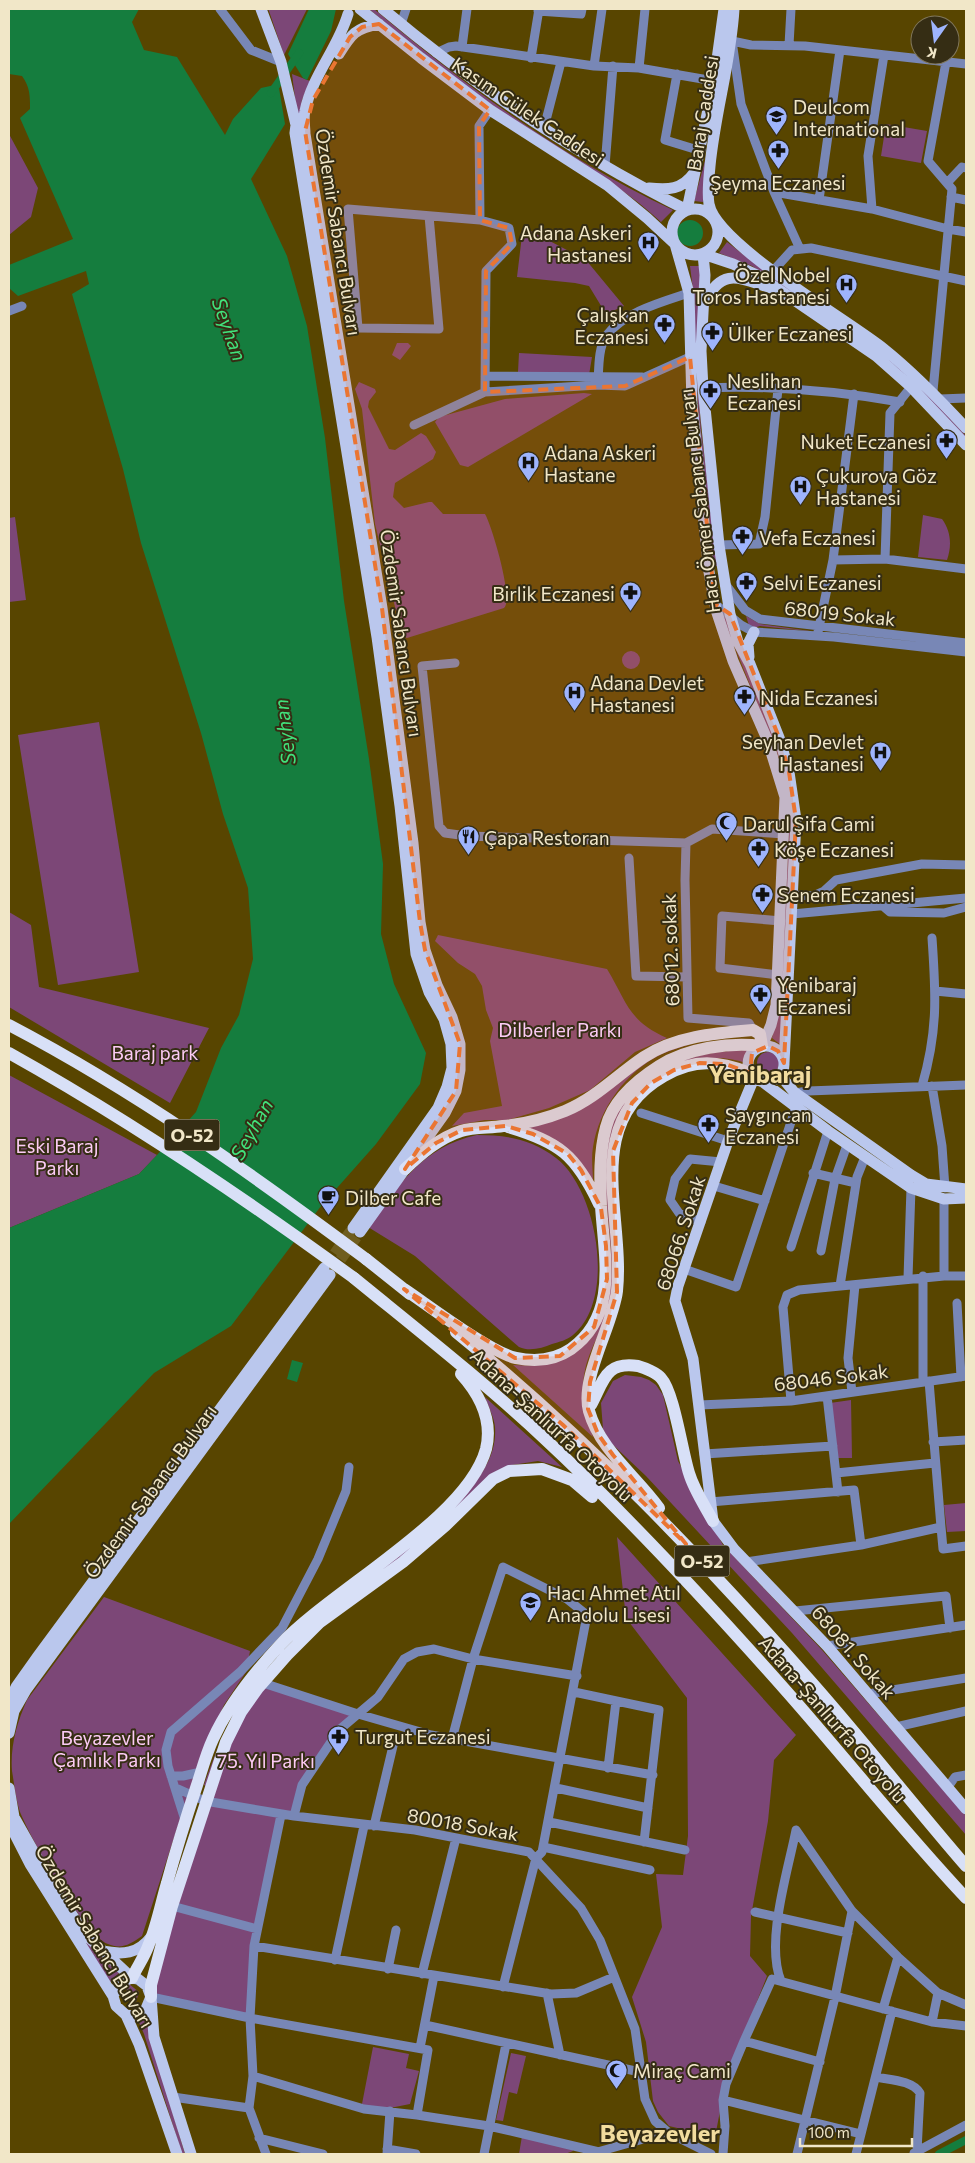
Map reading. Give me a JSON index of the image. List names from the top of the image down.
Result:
{
  "streets": {
    "highway": ["O-52", "Adana-Şanlıurfa Otoyolu"],
    "main road": [
      "Kasım Gülek Caddesi",
      "Baraj Caddesi",
      "Özdemir Sabancı Bulvarı",
      "Hacı Ömer Sabancı Bulvarı",
      "68066. Sokak",
      "68081. Sokak"
    ],
    "street": [
      "68019 Sokak",
      "68012. sokak",
      "68046 Sokak",
      "80018 Sokak"
    ]
  },
  "crossings": [
    ["Kasım Gülek Caddesi", "Baraj Caddesi"],
    ["Kasım Gülek Caddesi", "Hacı Ömer Sabancı Bulvarı"],
    ["Baraj Caddesi", "Hacı Ömer Sabancı Bulvarı"],
    ["Hacı Ömer Sabancı Bulvarı", "68019 Sokak"],
    ["Hacı Ömer Sabancı Bulvarı", "68066. Sokak"],
    ["68066. Sokak", "68046 Sokak"],
    ["68066. Sokak", "68081. Sokak"]
  ],
  "districts": ["Yenibaraj", "Beyazevler"],
  "water": ["Seyhan"],
  "parks": [
    "Dilberler Parkı",
    "Baraj park",
    "Eski Baraj Parkı",
    "Beyazevler Çamlık Parkı",
    "75. Yıl Parkı"
  ],
  "places": {
    "school or university": ["Deulcom International", "Hacı Ahmet Atıl Anadolu Lisesi"],
    "pharmacy": [
      "Şeyma Eczanesi",
      "Çalışkan Eczanesi",
      "Ülker Eczanesi",
      "Neslihan Eczanesi",
      "Nuket Eczanesi",
      "Vefa Eczanesi",
      "Selvi Eczanesi",
      "Birlik Eczanesi",
      "Nida Eczanesi",
      "Köşe Eczanesi",
      "Senem Eczanesi",
      "Yenibaraj Eczanesi",
      "Saygıncan Eczanesi",
      "Turgut Eczanesi"
    ],
    "hospital": [
      "Adana Askeri Hastanesi",
      "Özel Nobel Toros Hastanesi",
      "Adana Askeri Hastane",
      "Çukurova Göz Hastanesi",
      "Adana Devlet Hastanesi",
      "Seyhan Devlet Hastanesi"
    ],
    "mosque": ["Darul Şifa Cami", "Miraç Cami"],
    "restaurant": ["Çapa Restoran"],
    "cafe": ["Dilber Cafe"]
  },
  "scale_bar": "100 m",
  "north": "bottom"
}
